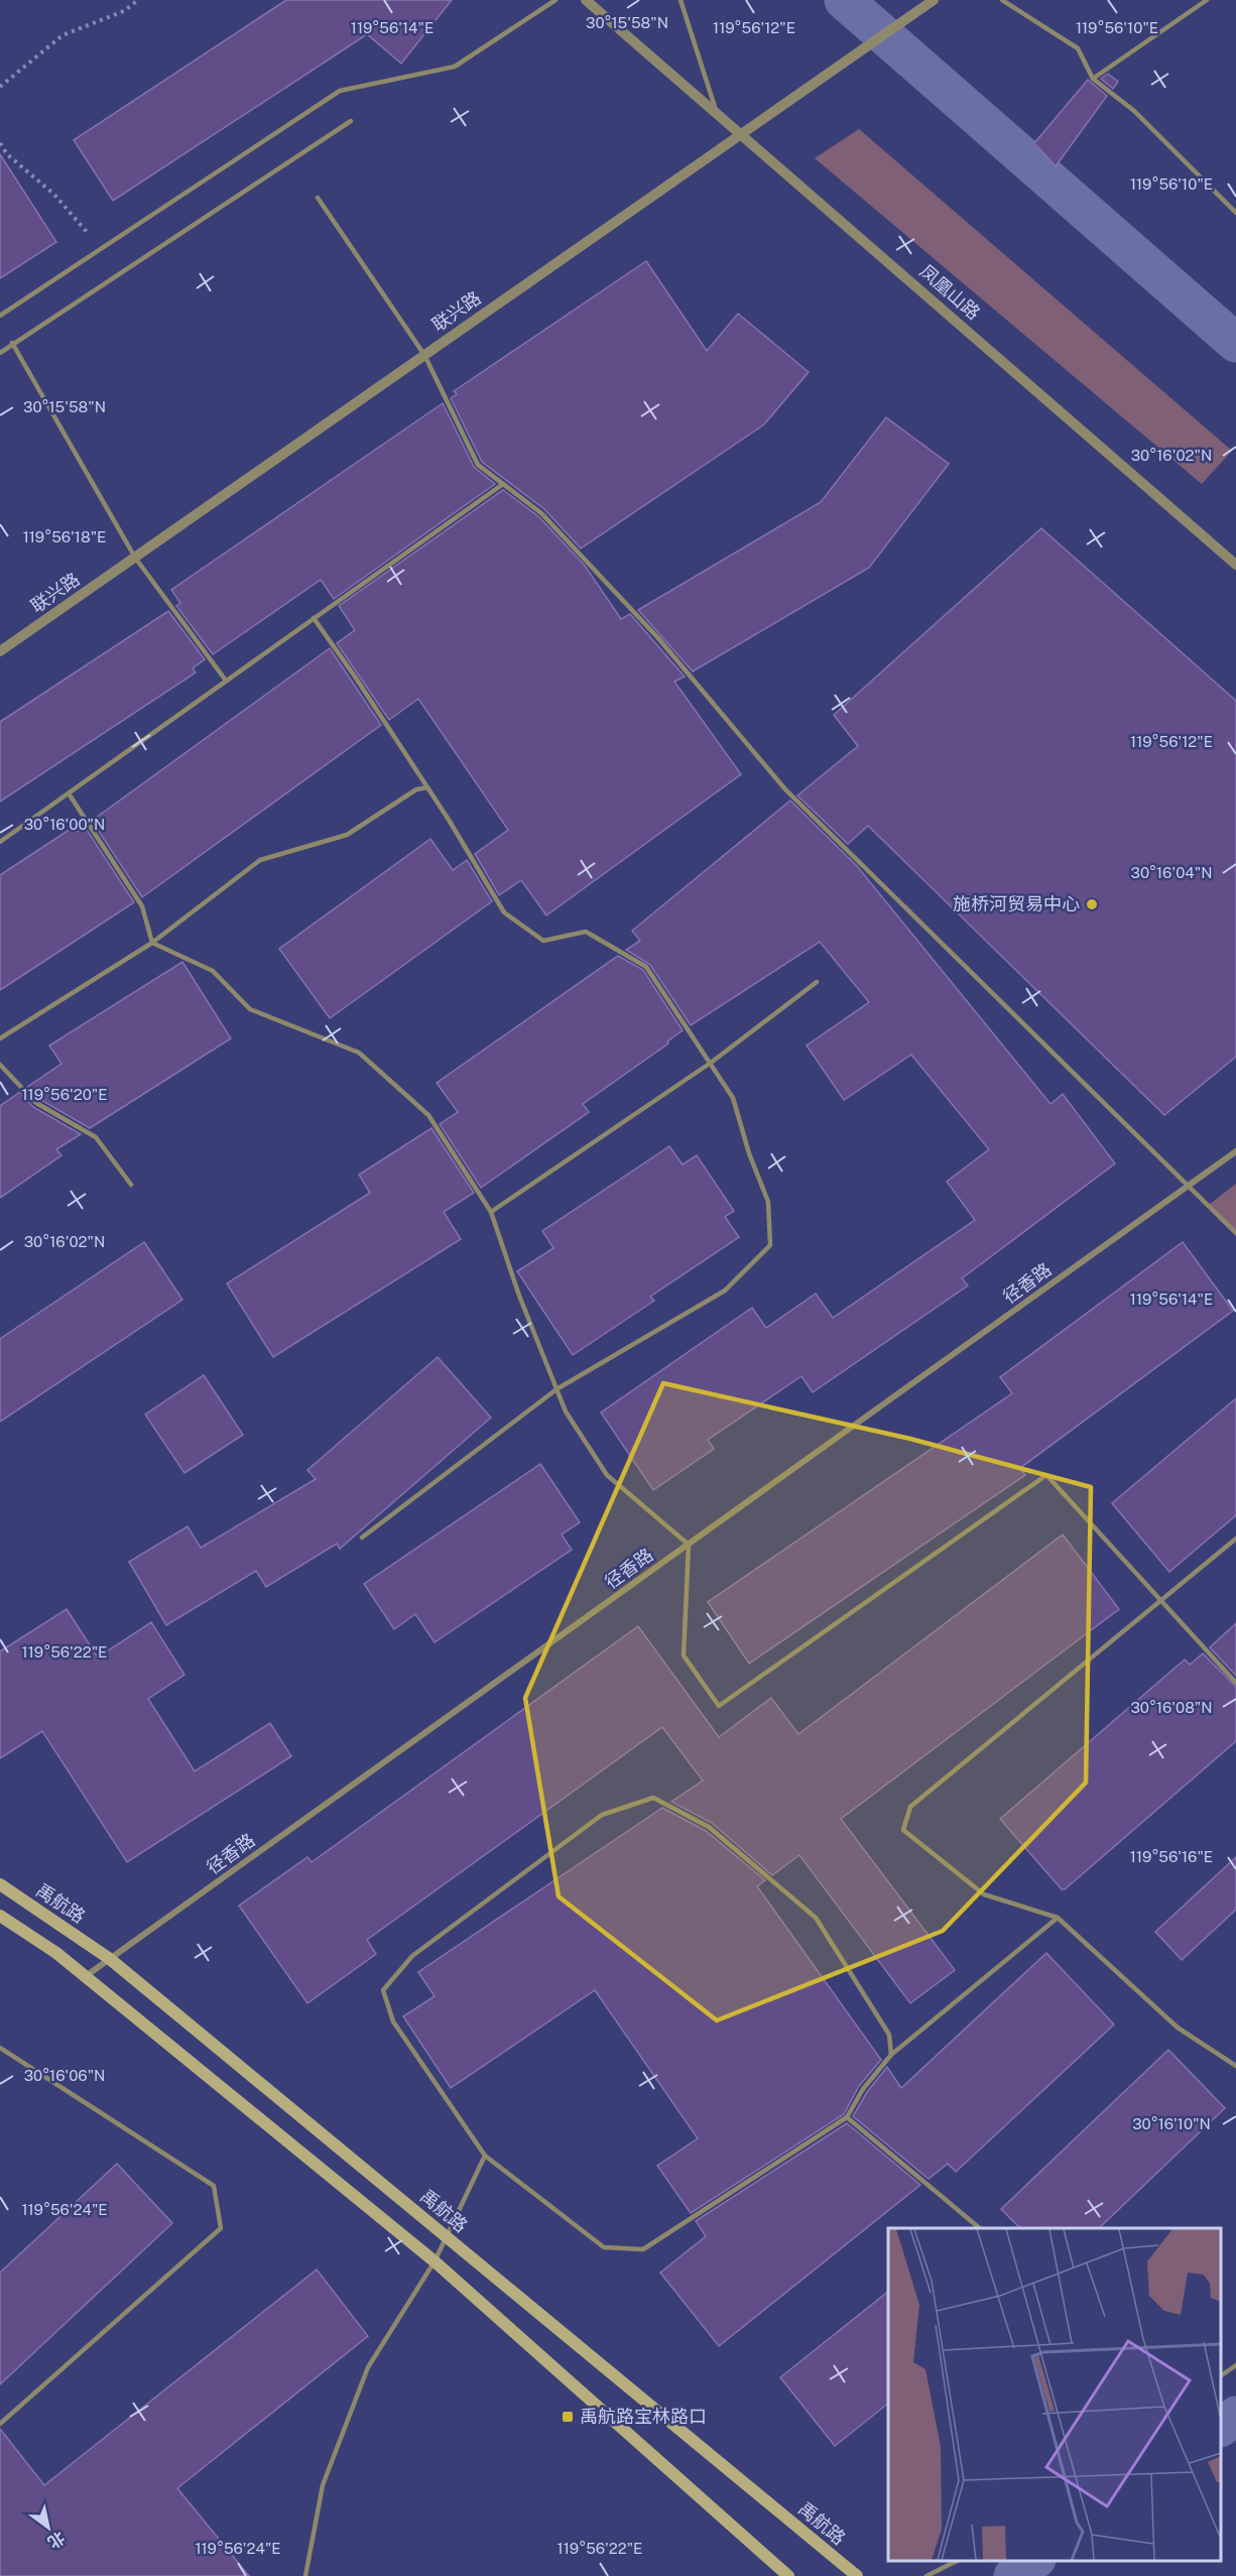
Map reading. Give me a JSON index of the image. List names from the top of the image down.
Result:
{
  "streets": {
    "main road": ["禹航路"],
    "street": ["凤凰山路", "联兴路", "径香路"]
  },
  "crossings": [
    ["凤凰山路", "联兴路"],
    ["径香路", "禹航路"]
  ],
  "places": {
    "other": ["施桥河贸易中心"],
    "transit": ["禹航路宝林路口"]
  },
  "north": "bottom right",
  "coordinates": [
    "30°15'58\"N",
    "119°56'14\"E",
    "119°56'12\"E",
    "119°56'10\"E",
    "30°16'02\"N",
    "119°56'18\"E",
    "30°16'00\"N",
    "30°16'04\"N",
    "119°56'20\"E",
    "119°56'22\"E",
    "30°16'08\"N",
    "119°56'16\"E",
    "30°16'06\"N",
    "30°16'10\"N",
    "119°56'24\"E"
  ]
}
